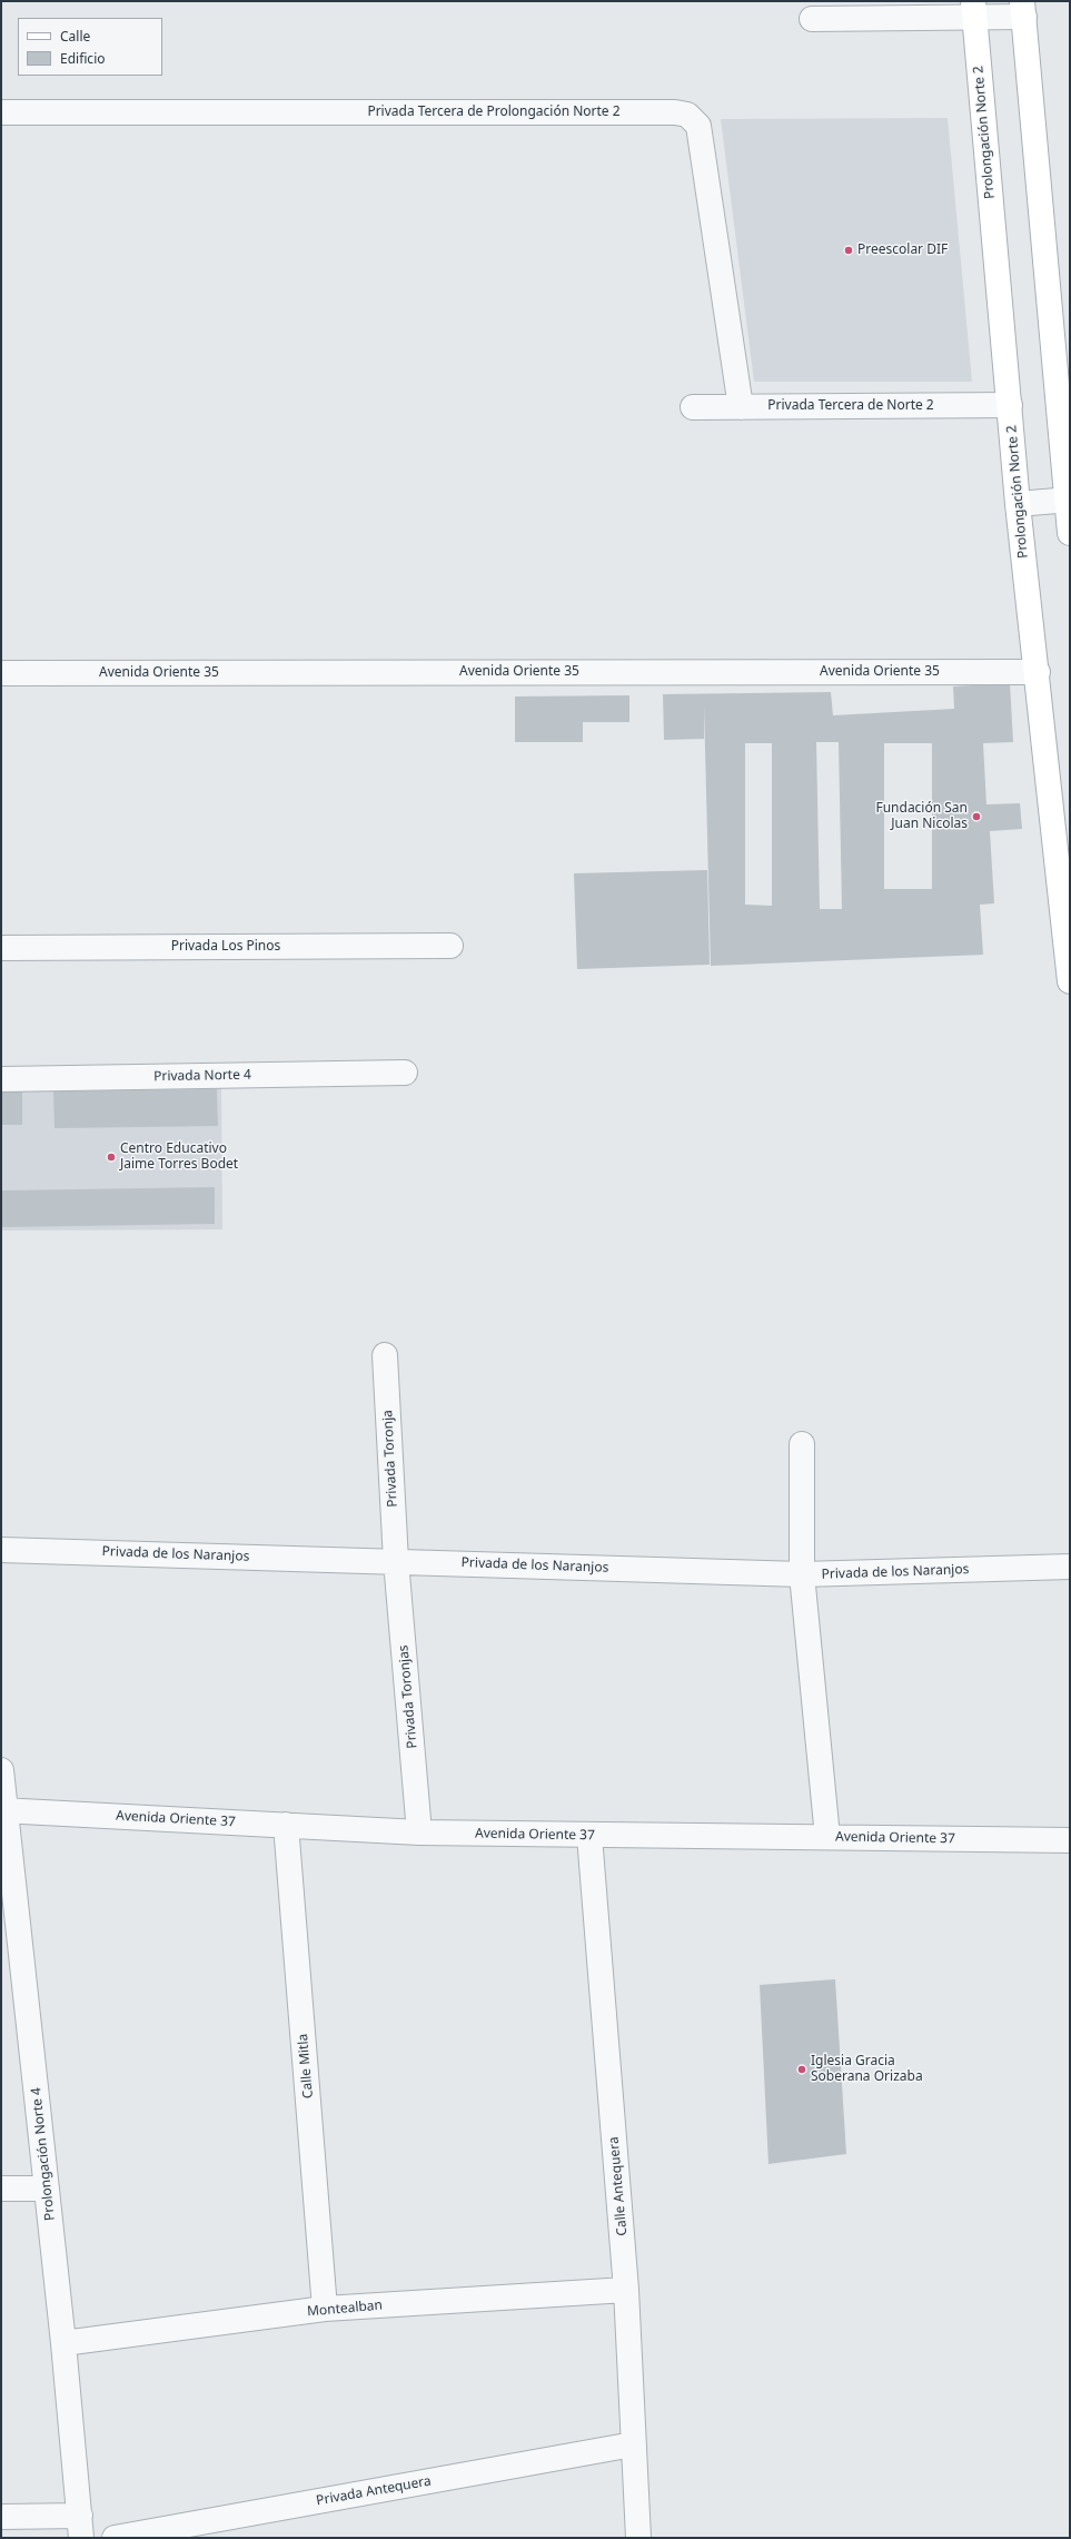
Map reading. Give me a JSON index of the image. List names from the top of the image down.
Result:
{
  "streets": {
    "main road": ["Prolongación Norte 2"],
    "street": [
      "Privada Tercera de Prolongación Norte 2",
      "Privada Tercera de Norte 2",
      "Avenida Oriente 35",
      "Privada Los Pinos",
      "Privada Norte 4",
      "Privada Toronja",
      "Privada de los Naranjos",
      "Privada Toronjas",
      "Avenida Oriente 37",
      "Calle Mitla",
      "Prolongación Norte 4",
      "Calle Antequera",
      "Montealban",
      "Privada Antequera"
    ]
  },
  "crossings": [
    ["Privada Tercera de Prolongación Norte 2", "Privada Tercera de Norte 2"],
    ["Prolongación Norte 2", "Privada Tercera de Norte 2"],
    ["Prolongación Norte 2", "Avenida Oriente 35"],
    ["Privada Toronja", "Privada de los Naranjos"],
    ["Privada Toronja", "Privada Toronjas"],
    ["Privada de los Naranjos", "Privada Toronjas"],
    ["Privada Toronjas", "Avenida Oriente 37"],
    ["Avenida Oriente 37", "Calle Mitla"],
    ["Avenida Oriente 37", "Prolongación Norte 4"],
    ["Avenida Oriente 37", "Calle Antequera"],
    ["Calle Mitla", "Montealban"],
    ["Prolongación Norte 4", "Montealban"],
    ["Calle Antequera", "Montealban"],
    ["Calle Antequera", "Privada Antequera"]
  ],
  "places": [
    "Preescolar DIF",
    "Fundación San Juan Nicolas",
    "Centro Educativo Jaime Torres Bodet",
    "Iglesia Gracia Soberana Orizaba"
  ],
  "legend": ["Calle", "Edificio"]
}
